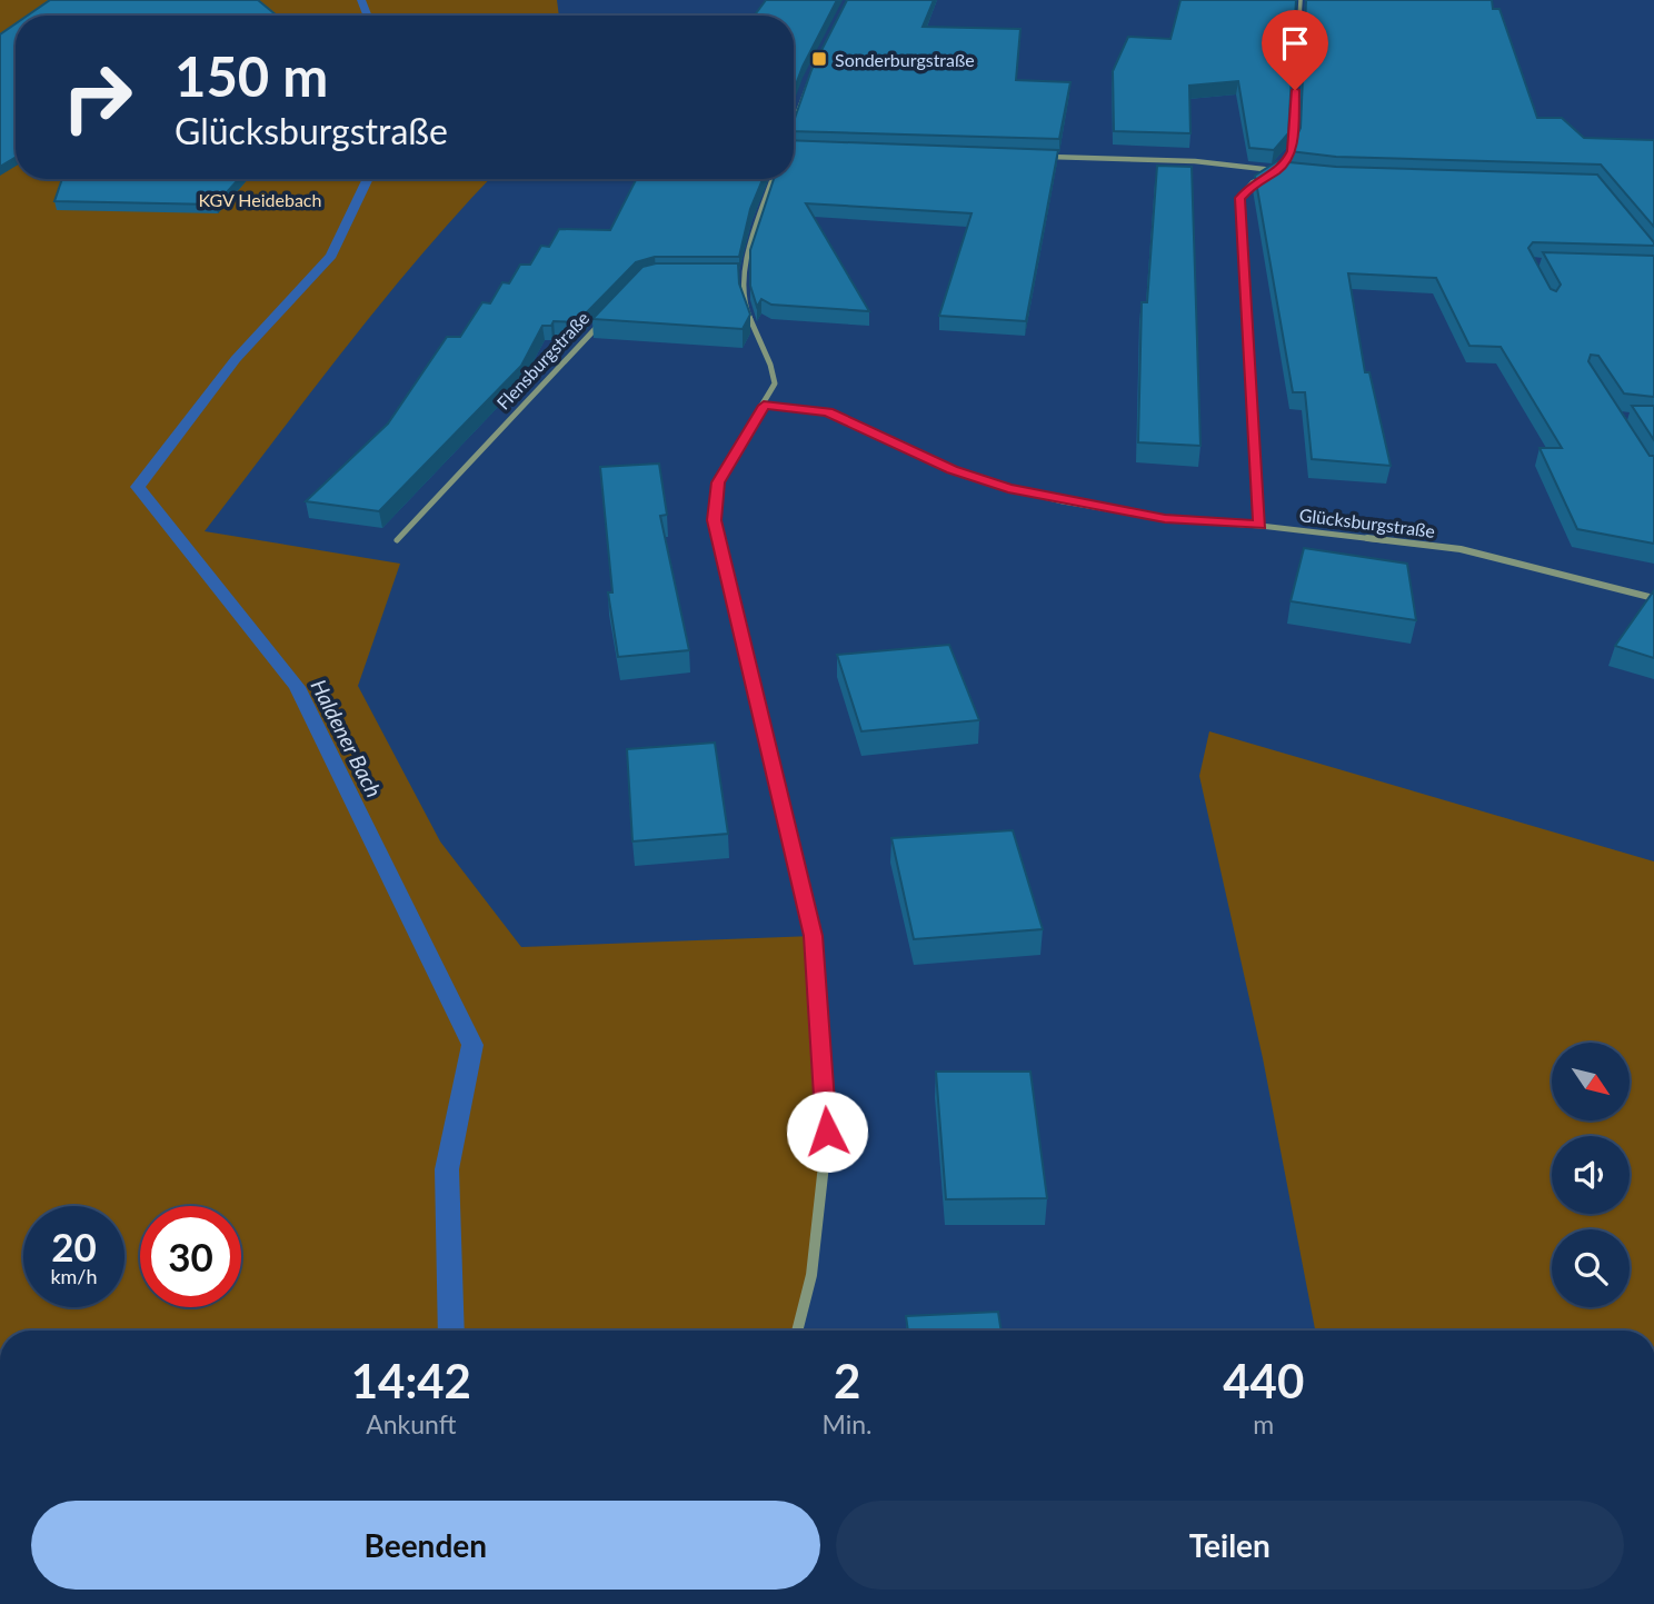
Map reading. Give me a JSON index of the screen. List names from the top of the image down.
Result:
{
  "streets": {
    "street": ["Flensburgstraße", "Glücksburgstraße"]
  },
  "water": ["Haldener Bach"],
  "parks": ["KGV Heidebach"],
  "places": {
    "transit": ["Sonderburgstraße"]
  },
  "north": "bottom right",
  "page": {
    "turn": ["150 m", "Glücksburgstraße"],
    "speed": "20 km/h",
    "limit": "30",
    "eta": [
      "14:42",
      "Ankunft",
      "2",
      "Min.",
      "440",
      "m"
    ],
    "buttons": ["Beenden", "Teilen"]
  }
}
